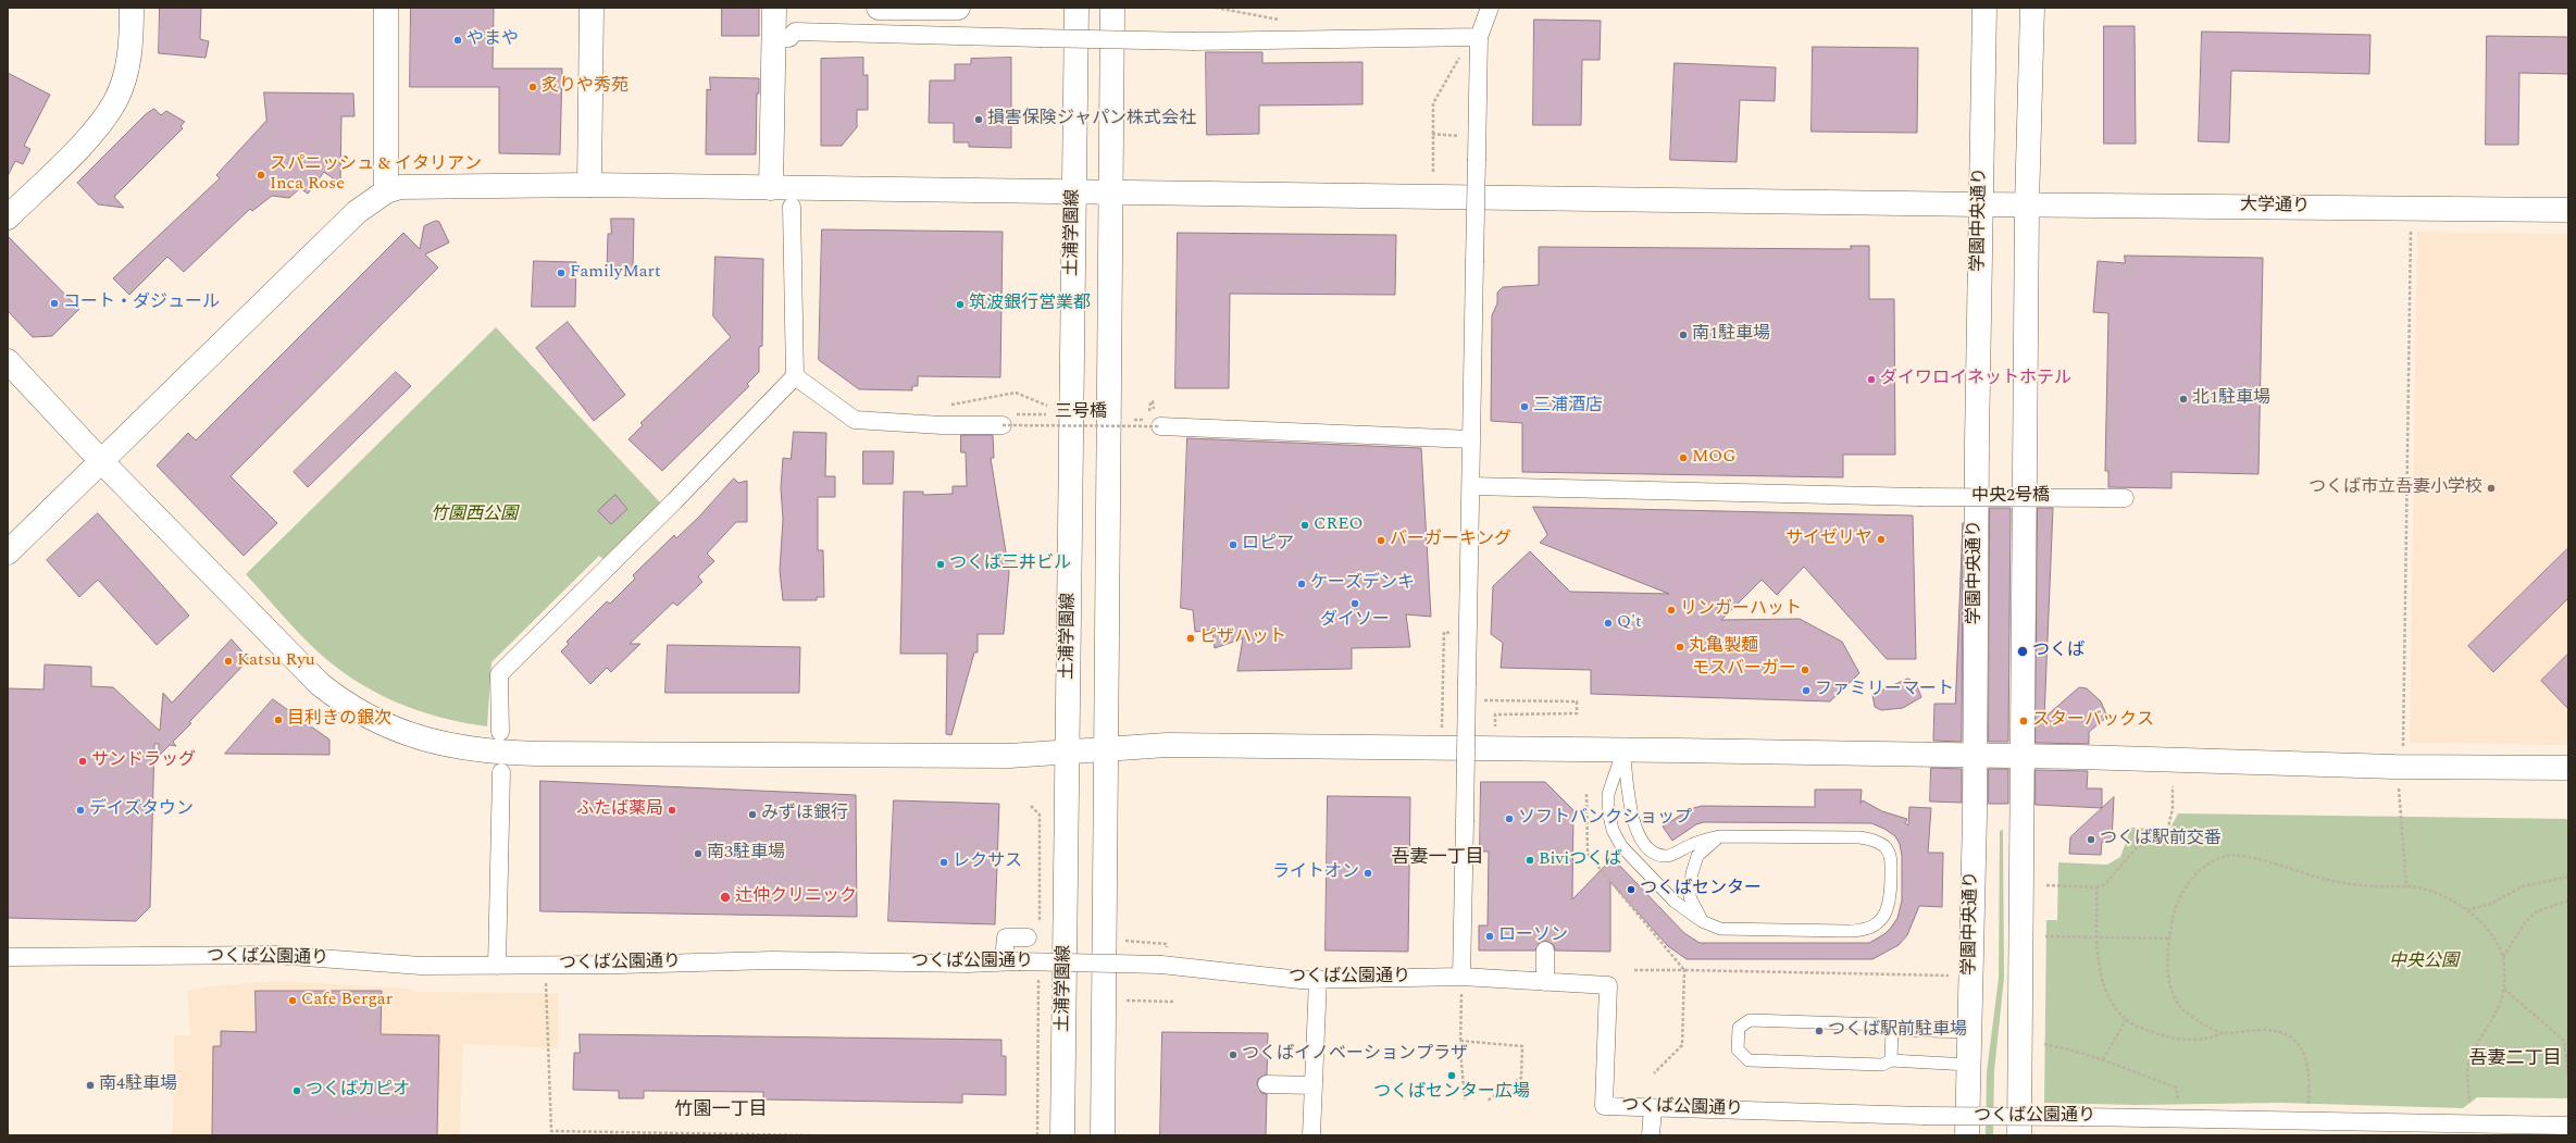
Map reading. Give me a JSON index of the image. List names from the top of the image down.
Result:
{
  "streets": {
    "street": [
      "大学通り",
      "学園中央通り",
      "土浦学園線",
      "中央2号橋",
      "つくば公園通り"
    ],
    "path": ["三号橋"]
  },
  "crossings": [
    ["大学通り", "学園中央通り"],
    ["大学通り", "土浦学園線"]
  ],
  "districts": ["吾妻一丁目", "吾妻二丁目", "竹園一丁目"],
  "parks": ["竹園西公園", "中央公園"],
  "places": [
    "やまや",
    "炙りや秀苑",
    "損害保険ジャパン株式会社",
    "スパニッシュ & イタリアン Inca Rose",
    "FamilyMart",
    "コート・ダジュール",
    "筑波銀行営業都",
    "南1駐車場",
    "ダイワロイネットホテル",
    "北1駐車場",
    "三浦酒店",
    "MOG",
    "つくば市立吾妻小学校",
    "CREO",
    "サイゼリヤ",
    "バーガーキング",
    "ロピア",
    "つくば三井ビル",
    "ケーズデンキ",
    "ダイソー",
    "リンガーハット",
    "Q't",
    "ピザハット",
    "丸亀製麺",
    "つくば",
    "Katsu Ryu",
    "モスバーガー",
    "ファミリーマート",
    "目利きの銀次",
    "スターバックス",
    "サンドラッグ",
    "デイズタウン",
    "ふたば薬局",
    "みずほ銀行",
    "ソフトバンクショップ",
    "つくば駅前交番",
    "南3駐車場",
    "Biviつくば",
    "レクサス",
    "ライトオン",
    "つくばセンター",
    "辻仲クリニック",
    "ローソン",
    "Cafe Bergar",
    "つくば駅前駐車場",
    "つくばイノベーションプラザ",
    "つくばセンター広場",
    "南4駐車場",
    "つくばカピオ"
  ]
}
